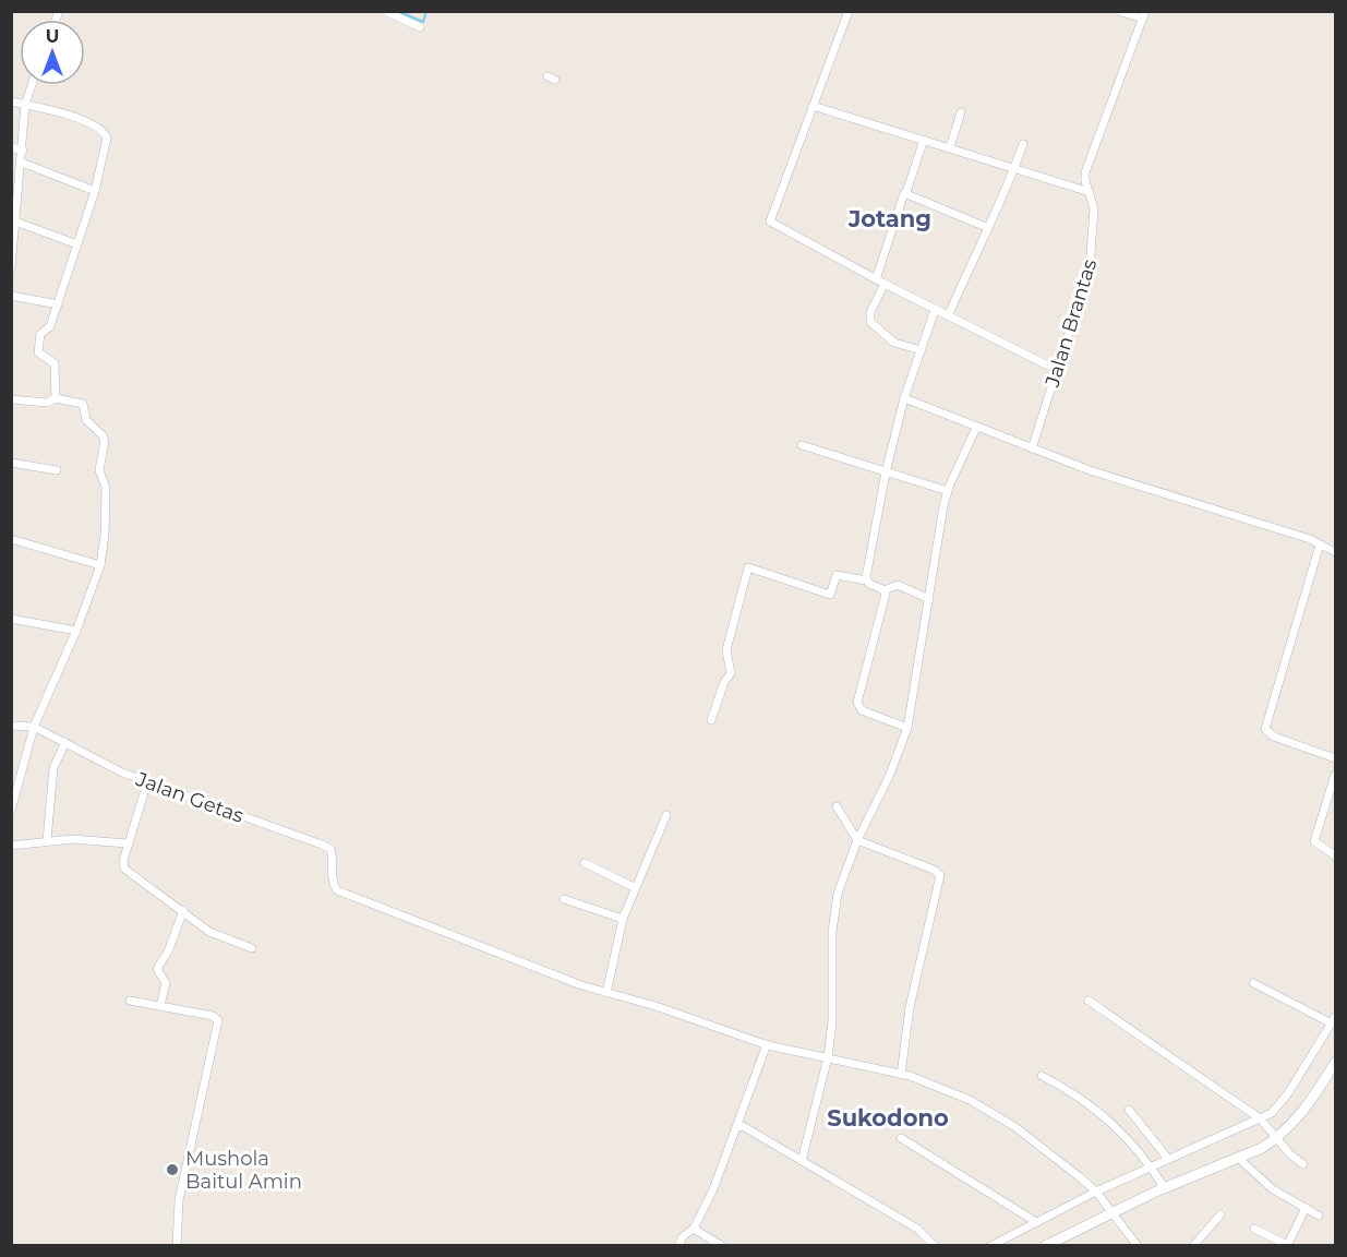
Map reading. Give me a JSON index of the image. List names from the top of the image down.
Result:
{
  "streets": {
    "street": ["Jalan Brantas", "Jalan Getas"]
  },
  "districts": ["Jotang", "Sukodono"],
  "places": ["Mushola Baitul Amin"],
  "north": "top"
}
